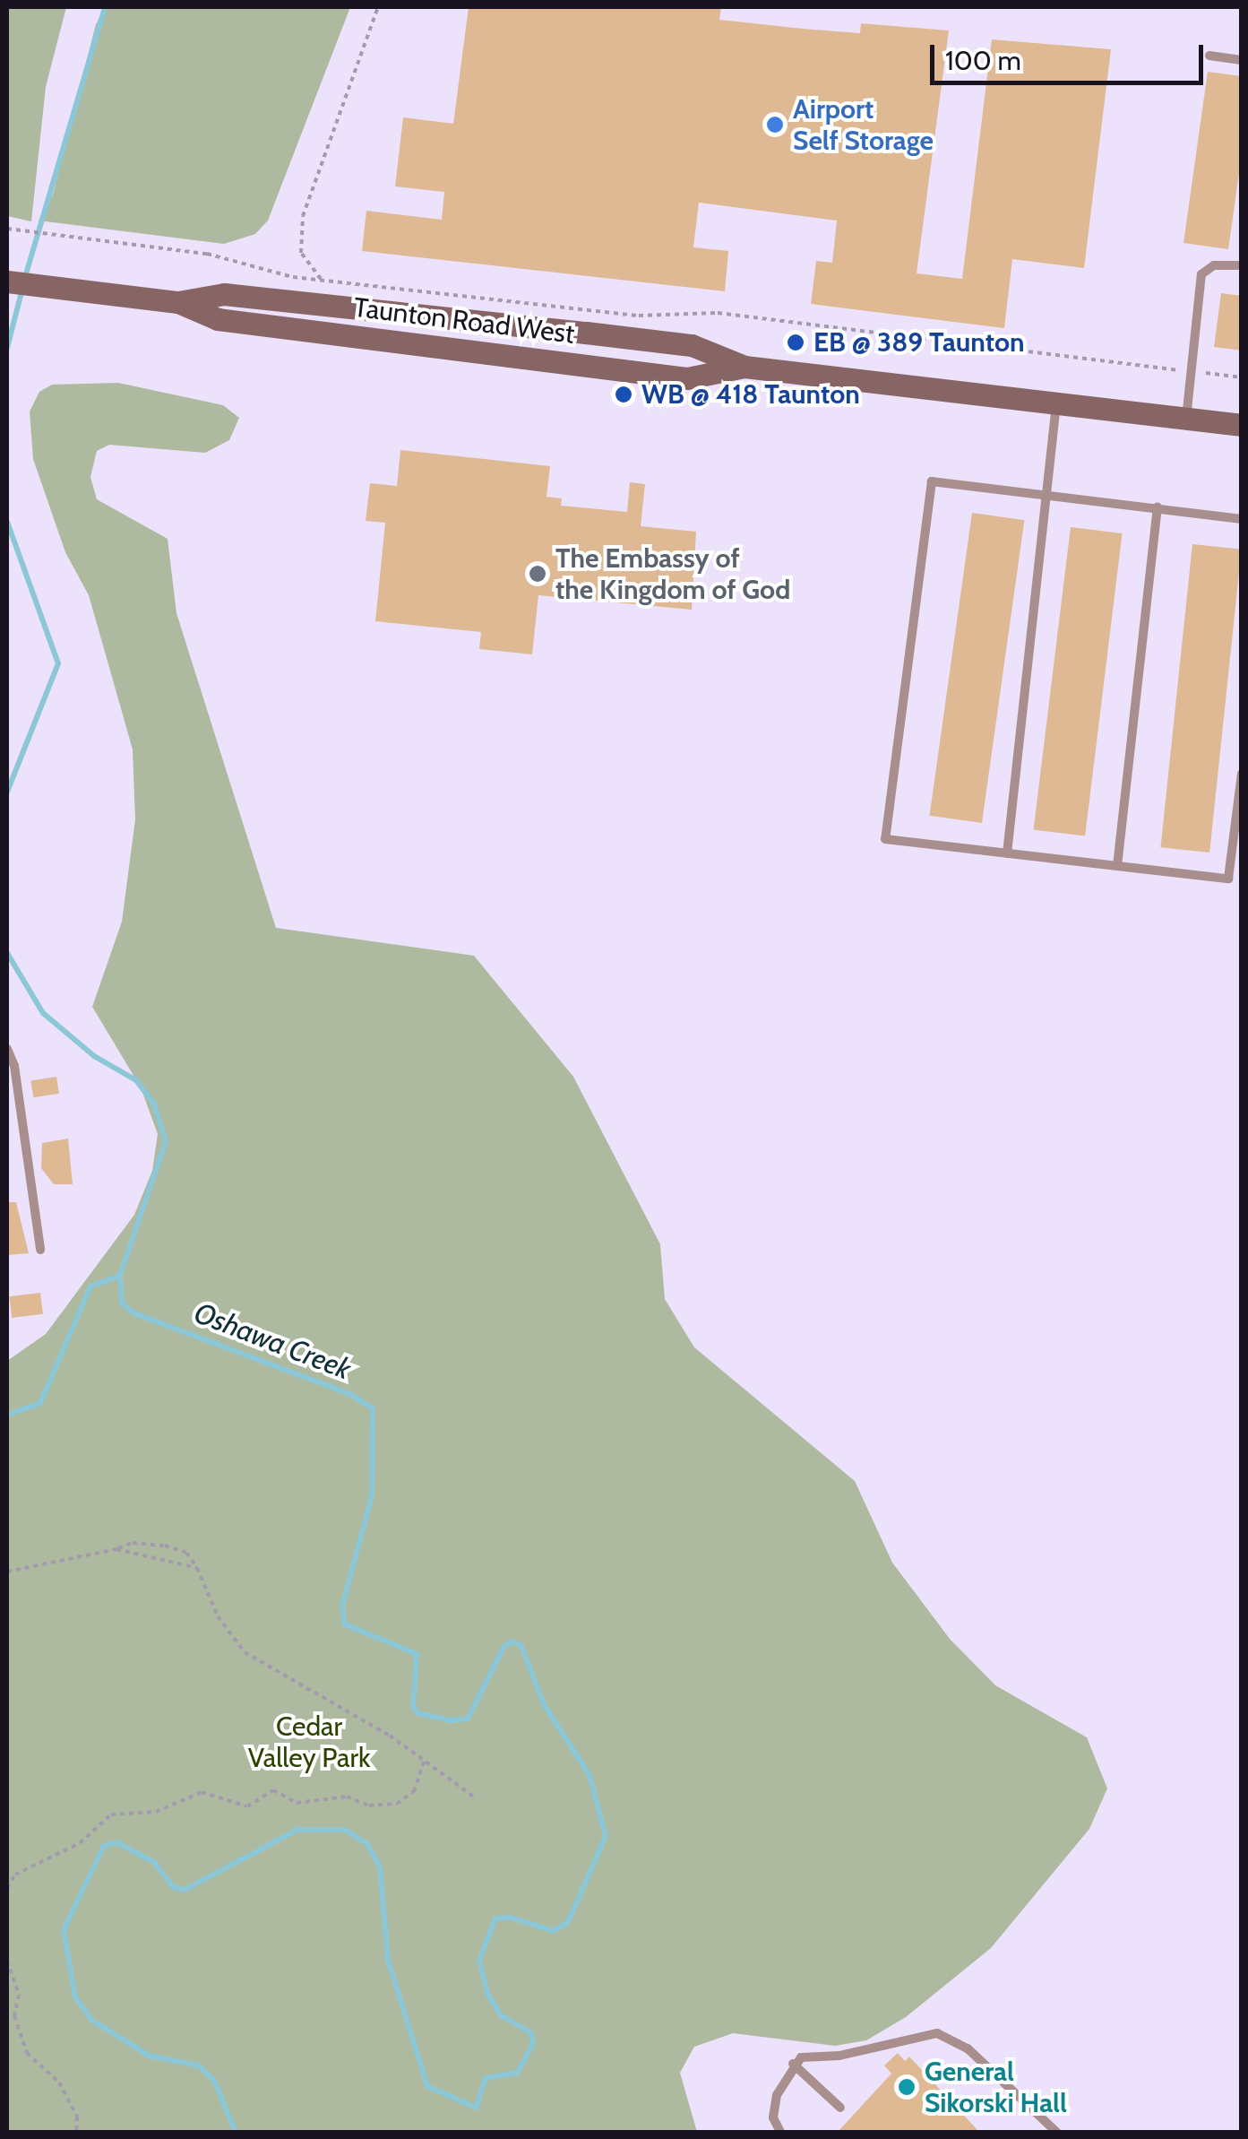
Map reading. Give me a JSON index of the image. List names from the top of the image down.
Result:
{
  "streets": {
    "main road": ["Taunton Road West"]
  },
  "water": ["Oshawa Creek"],
  "parks": ["Cedar Valley Park"],
  "places": [
    "Airport Self Storage",
    "EB @ 389 Taunton",
    "WB @ 418 Taunton",
    "The Embassy of the Kingdom of God",
    "General Sikorski Hall"
  ],
  "scale_bar": "100 m"
}
